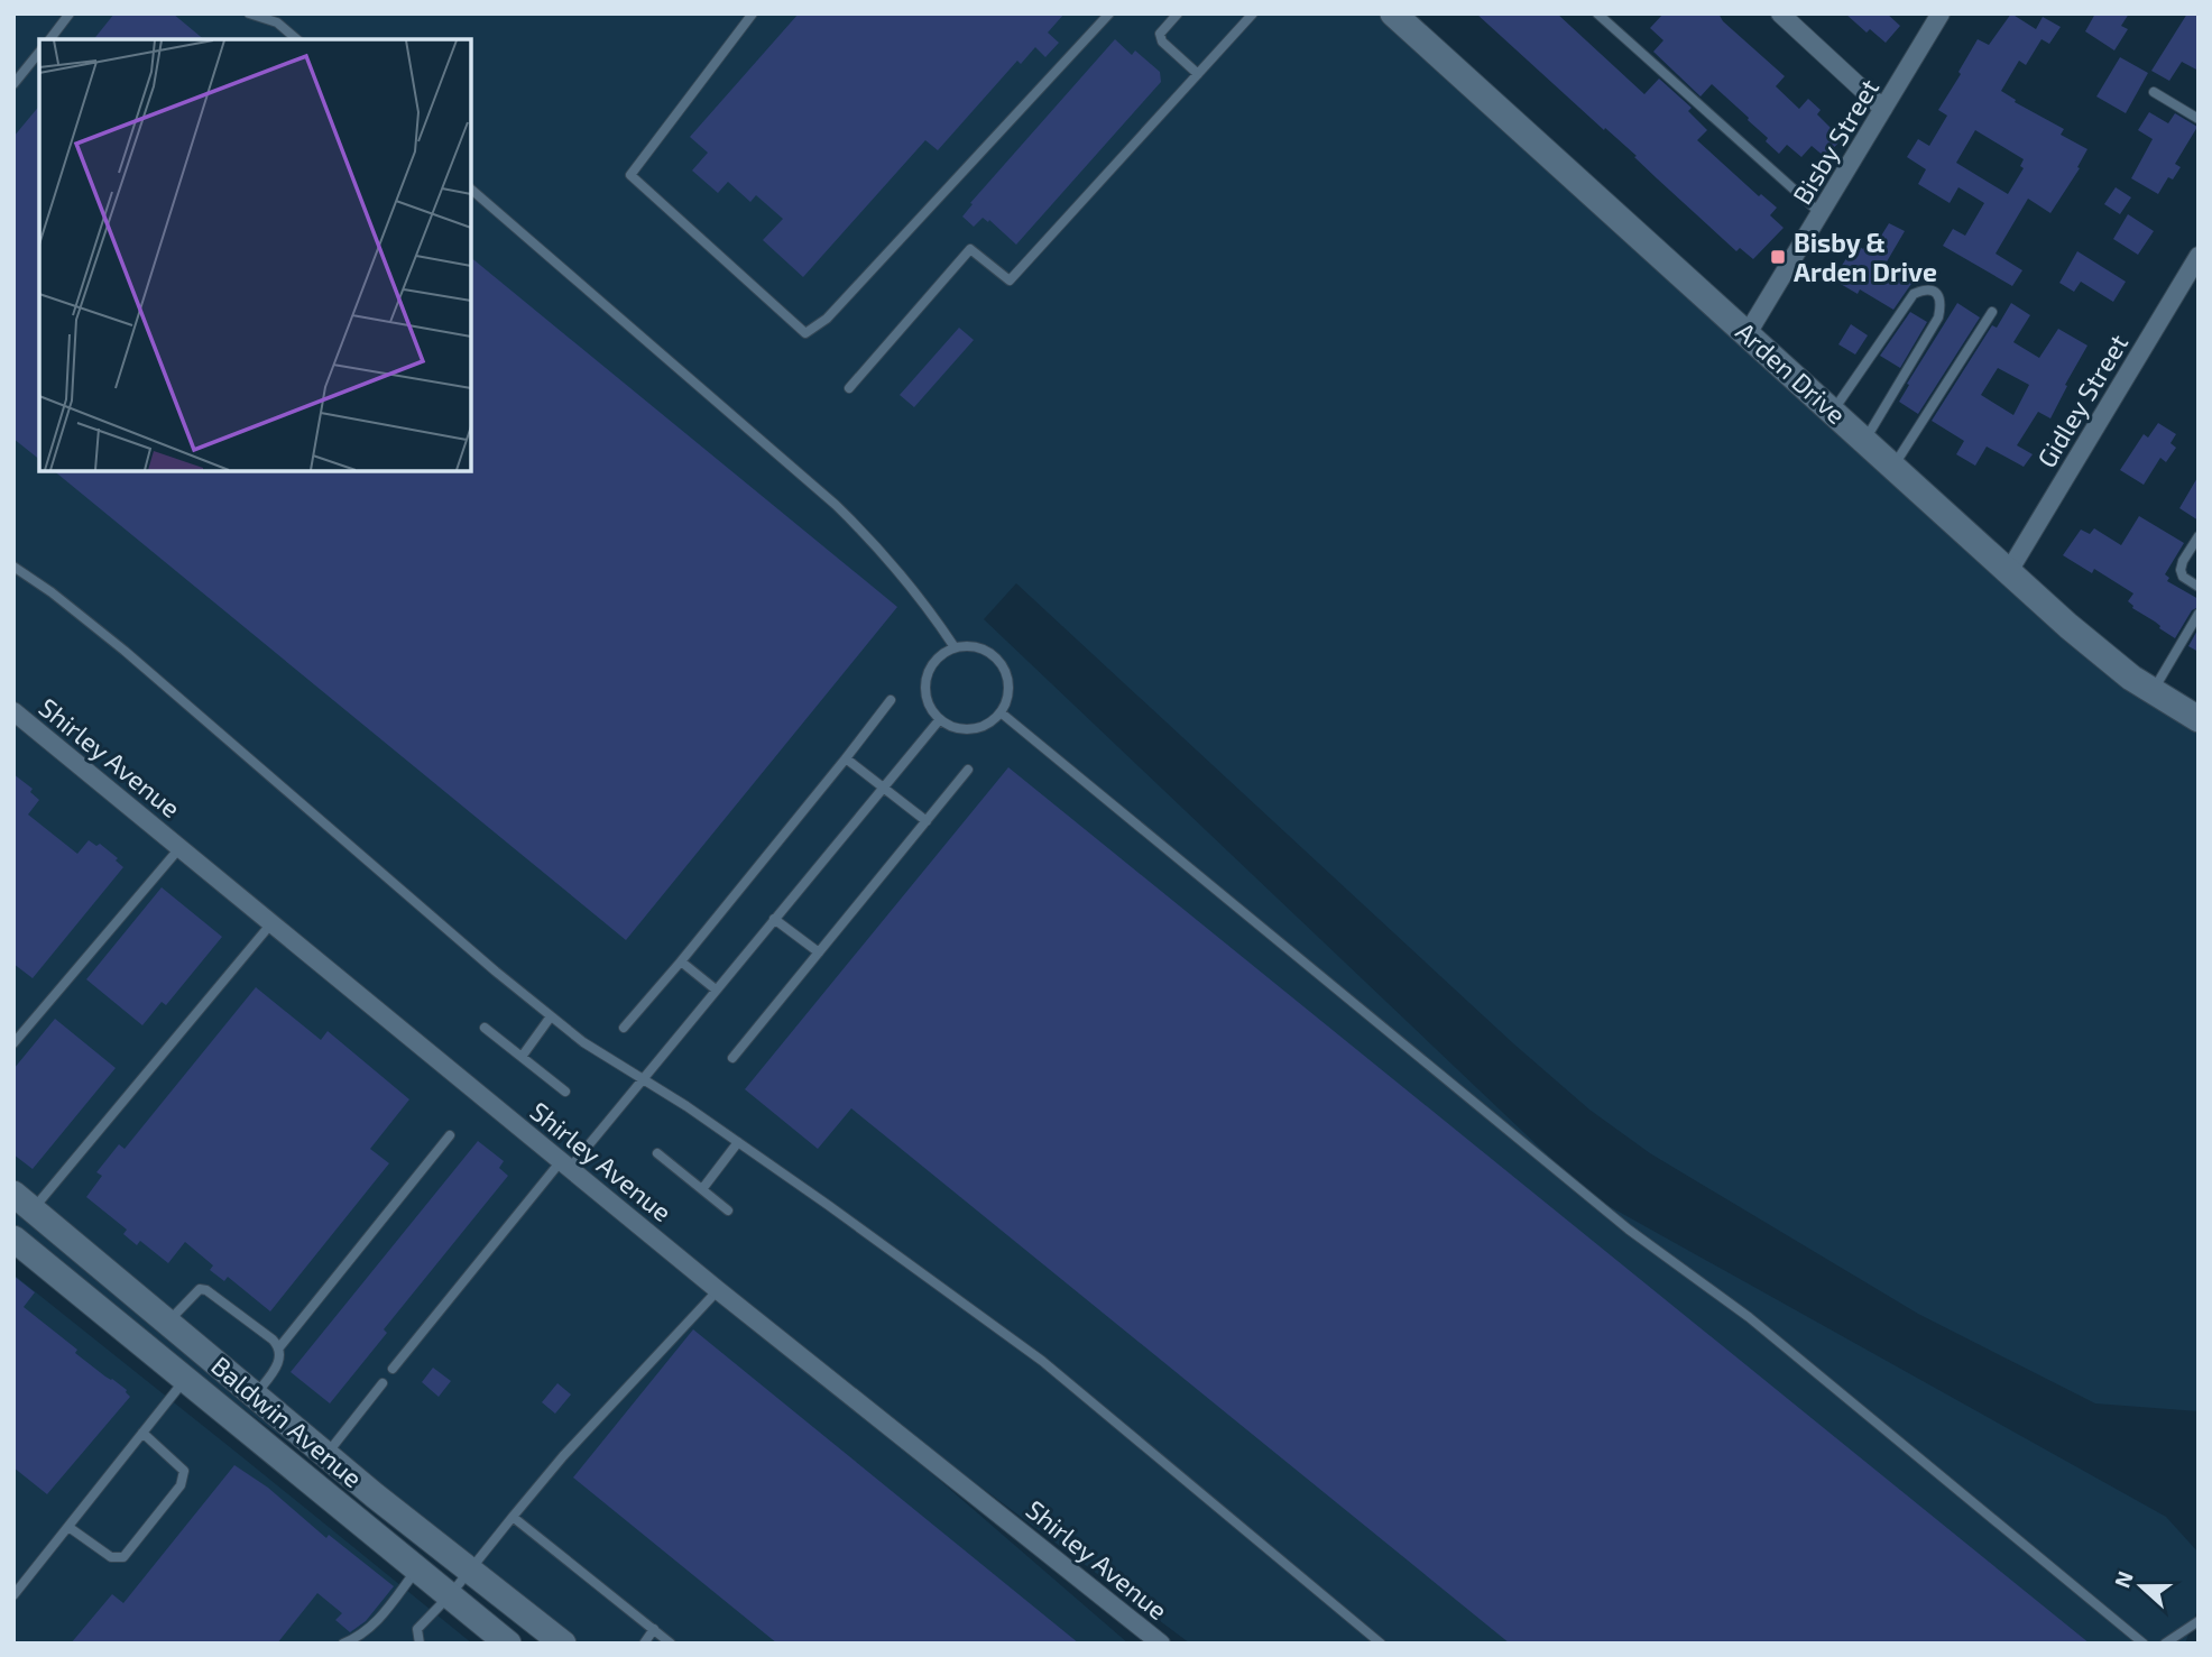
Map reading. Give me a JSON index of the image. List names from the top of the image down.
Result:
{
  "streets": {
    "main road": ["Arden Drive", "Baldwin Avenue"],
    "street": ["Bisby Street", "Gidley Street", "Shirley Avenue"]
  },
  "crossings": [
    ["Bisby Street", "Arden Drive"],
    ["Arden Drive", "Gidley Street"]
  ],
  "places": {
    "transit": ["Bisby & Arden Drive"]
  },
  "north": "left"
}
